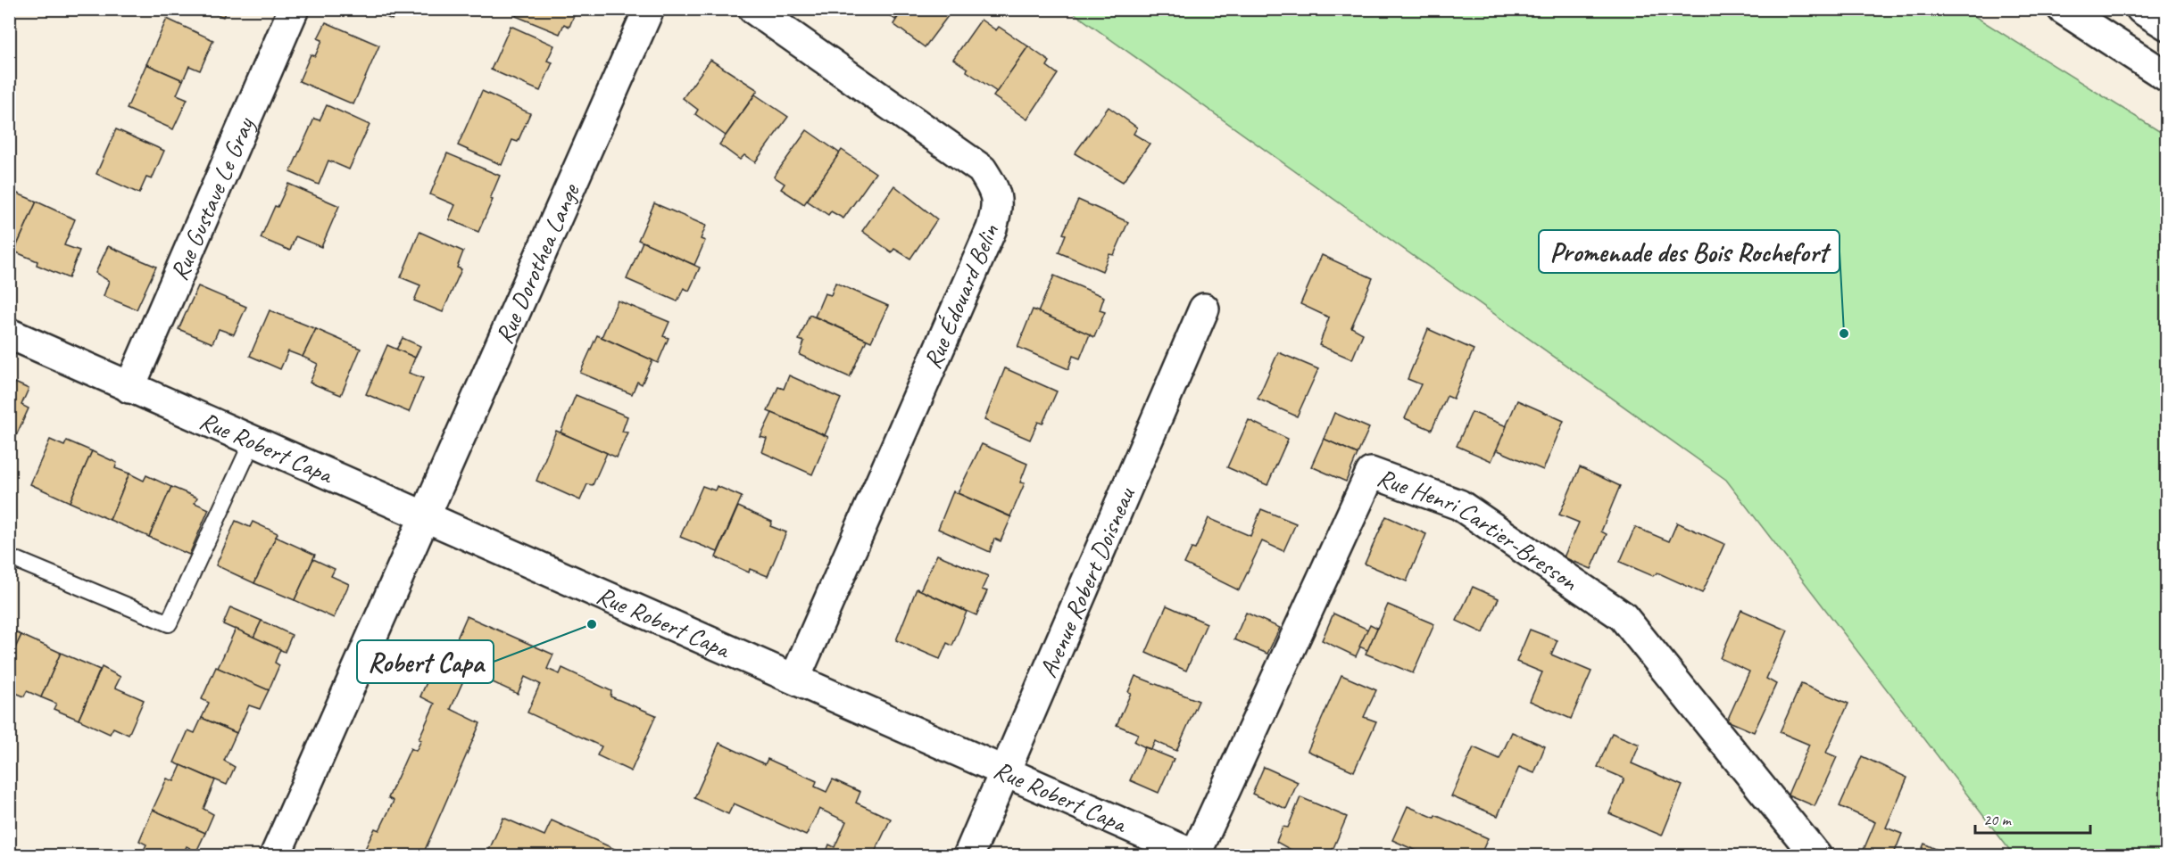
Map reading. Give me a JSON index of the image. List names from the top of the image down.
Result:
{
  "streets": {
    "street": [
      "Rue Gustave Le Gray",
      "Rue Dorothea Lange",
      "Rue Édouard Belin",
      "Rue Robert Capa",
      "Rue Henri Cartier-Bresson",
      "Avenue Robert Doisneau"
    ]
  },
  "crossings": [
    ["Rue Gustave Le Gray", "Rue Robert Capa"],
    ["Rue Dorothea Lange", "Rue Robert Capa"],
    ["Rue Édouard Belin", "Rue Robert Capa"],
    ["Rue Robert Capa", "Rue Henri Cartier-Bresson"],
    ["Rue Robert Capa", "Avenue Robert Doisneau"]
  ],
  "places": ["Promenade des Bois Rochefort", "Robert Capa"],
  "scale_bar": "20 m"
}
